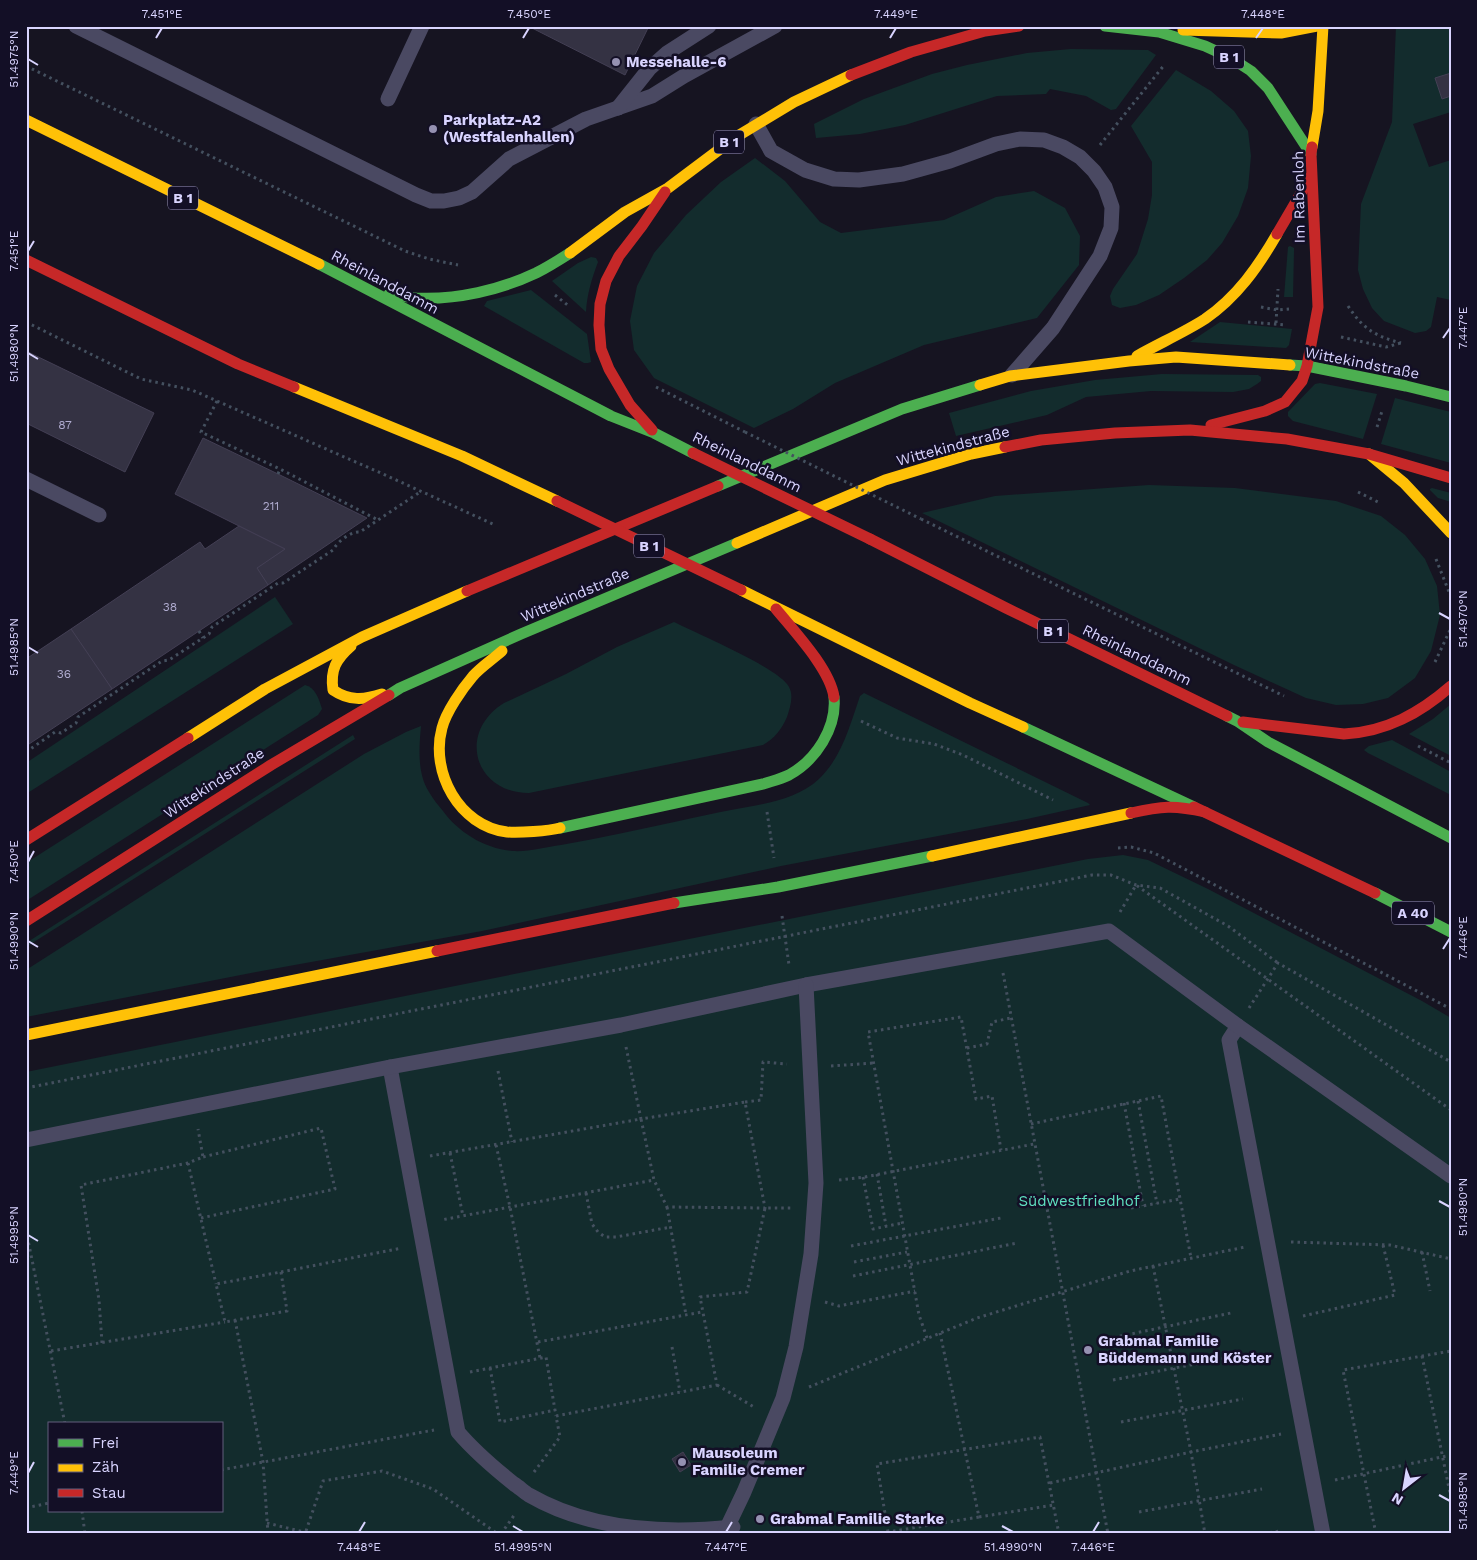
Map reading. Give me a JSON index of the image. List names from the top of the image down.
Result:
{
  "streets": {
    "main road": [
      "B 1",
      "Im Rabenloh",
      "Rheinlanddamm",
      "Wittekindstraße",
      "A 40"
    ]
  },
  "crossings": [
    ["B 1", "Im Rabenloh"],
    ["B 1", "Rheinlanddamm"],
    ["B 1", "Wittekindstraße"],
    ["B 1", "A 40"],
    ["Im Rabenloh", "Wittekindstraße"]
  ],
  "parks": ["Südwestfriedhof"],
  "places": [
    "Messehalle-6",
    "Parkplatz-A2 (Westfalenhallen)",
    "Grabmal Familie Büddemann und Köster",
    "Mausoleum Familie Cremer",
    "Grabmal Familie Starke"
  ],
  "house_numbers": [
    "87",
    "211",
    "38",
    "36"
  ],
  "legend": ["Frei", "Zäh", "Stau"],
  "north": "bottom left",
  "coordinates": [
    "7.451°E",
    "7.450°E",
    "7.449°E",
    "7.448°E",
    "51.4975°N",
    "7.447°E",
    "51.4980°N",
    "51.4970°N",
    "51.4985°N",
    "7.446°E",
    "51.4990°N",
    "51.4995°N"
  ]
}
